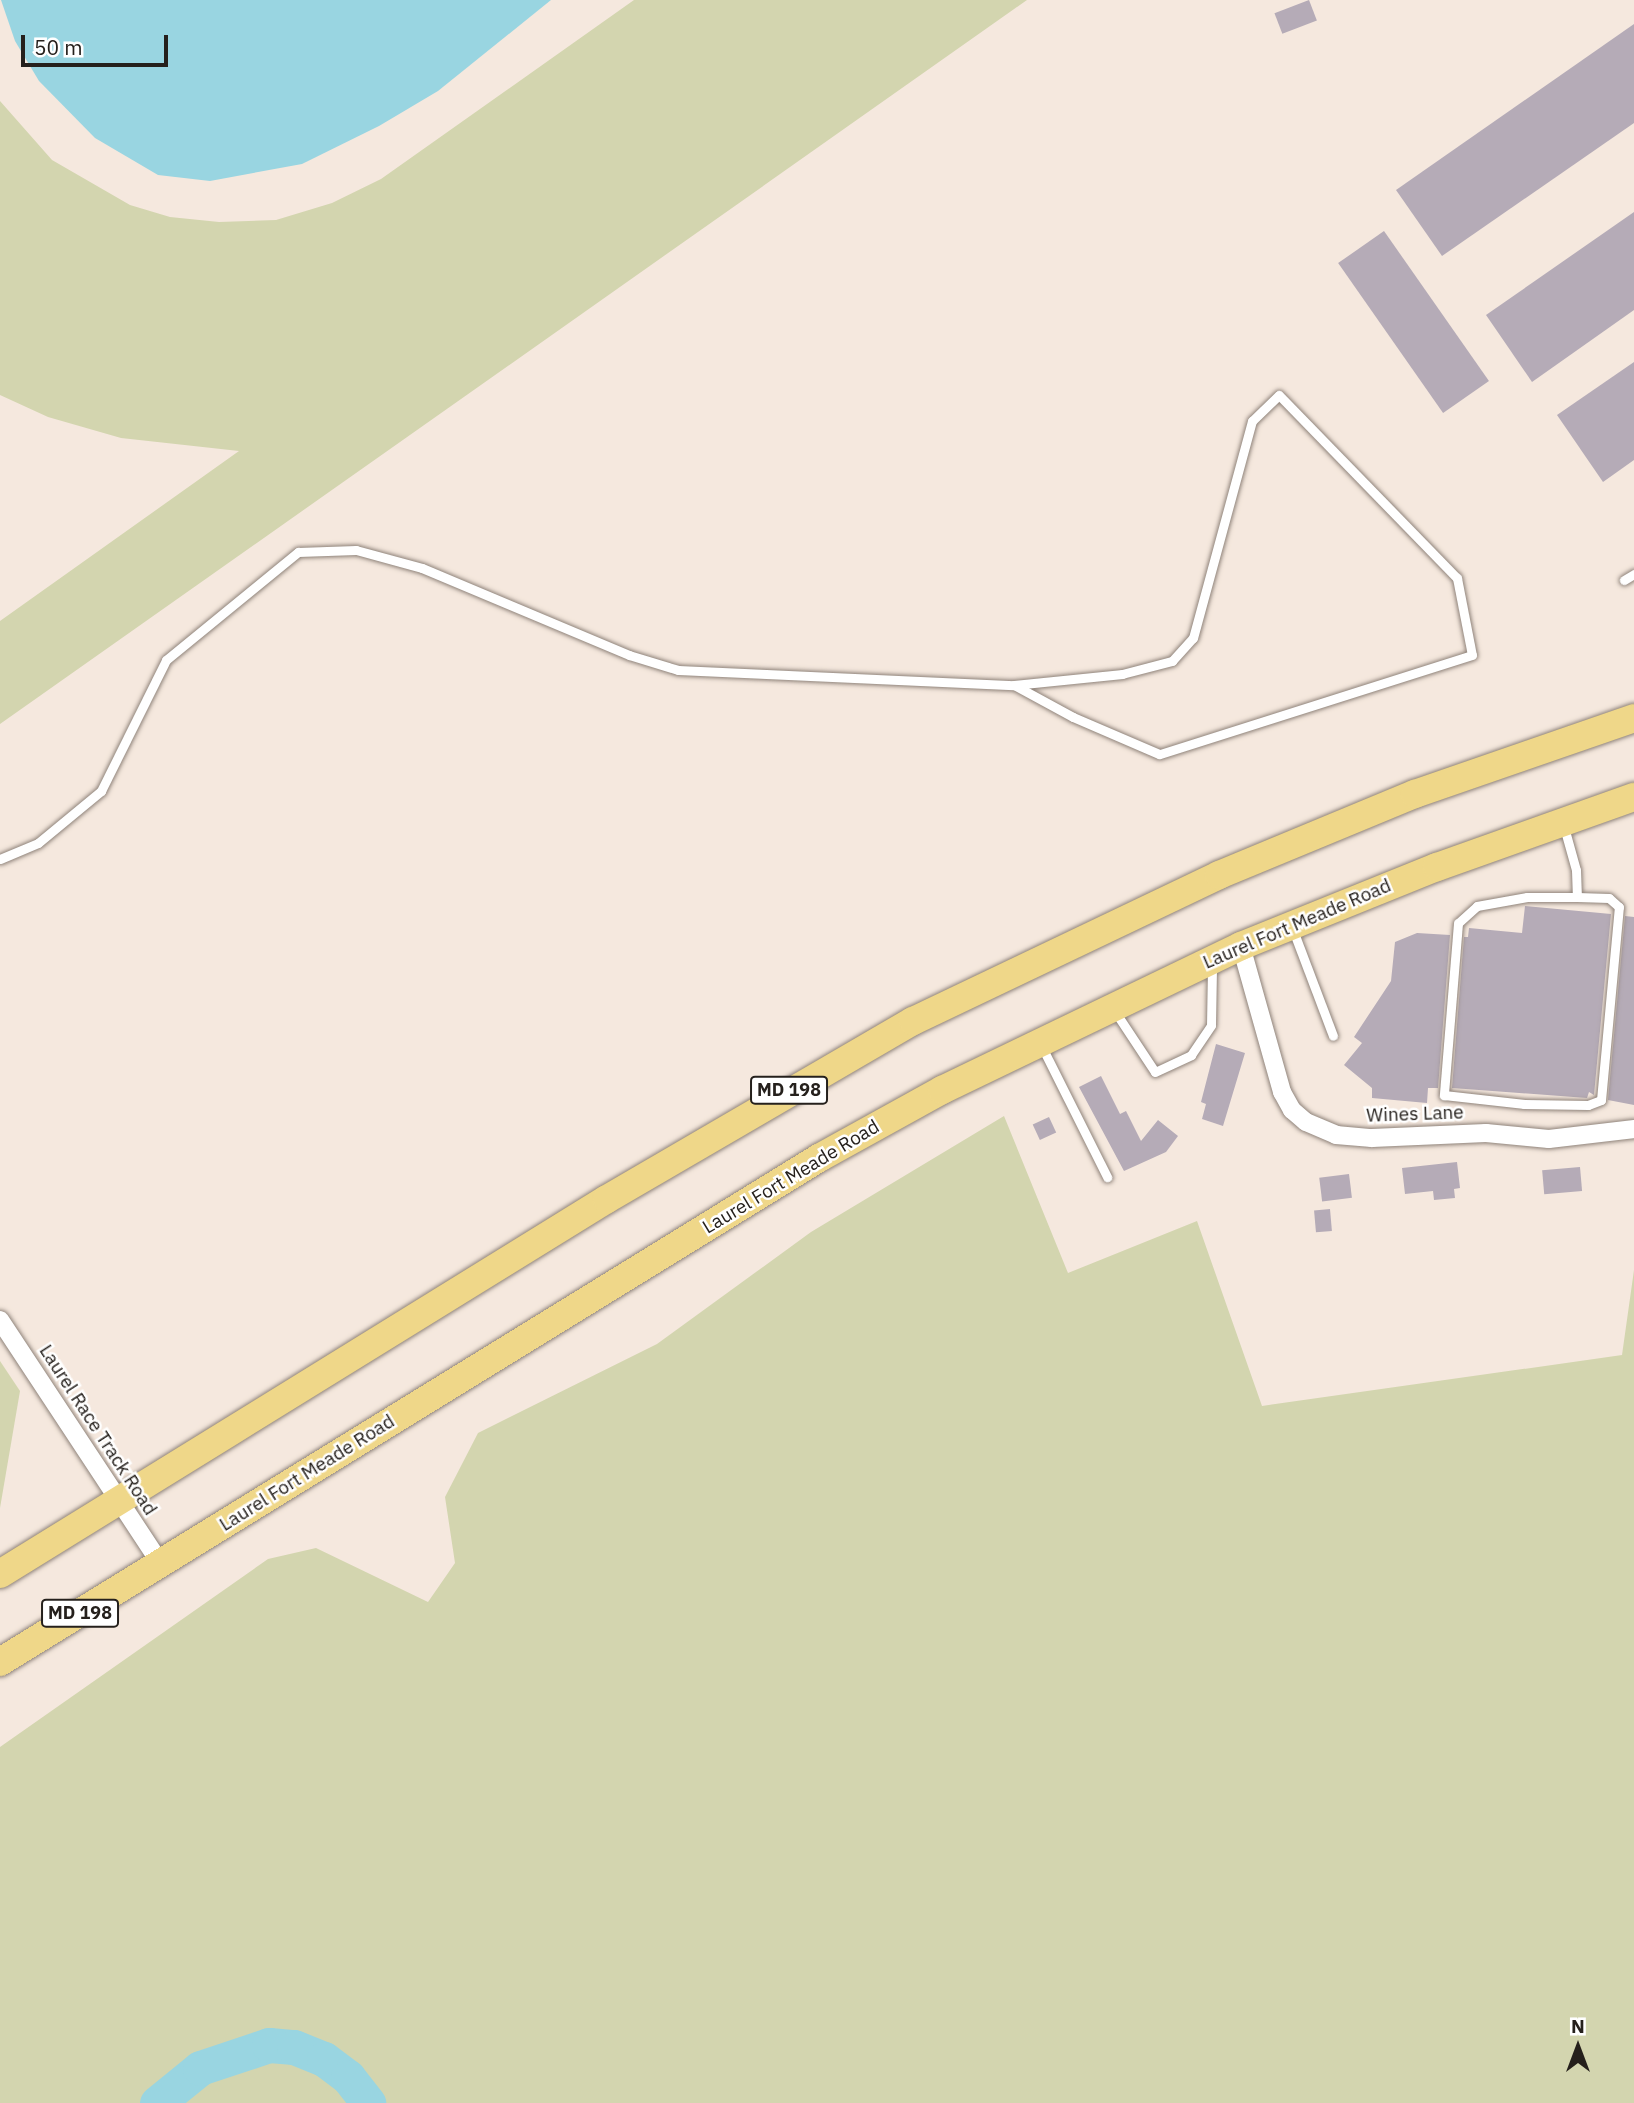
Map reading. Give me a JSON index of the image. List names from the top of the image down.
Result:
{
  "streets": {
    "main road": ["Laurel Fort Meade Road", "MD 198"],
    "street": ["Wines Lane", "Laurel Race Track Road"]
  },
  "crossings": [
    ["Laurel Fort Meade Road", "Wines Lane"],
    ["Laurel Fort Meade Road", "Laurel Race Track Road"],
    ["MD 198", "Laurel Race Track Road"]
  ],
  "scale_bar": "50 m",
  "north": "top"
}
